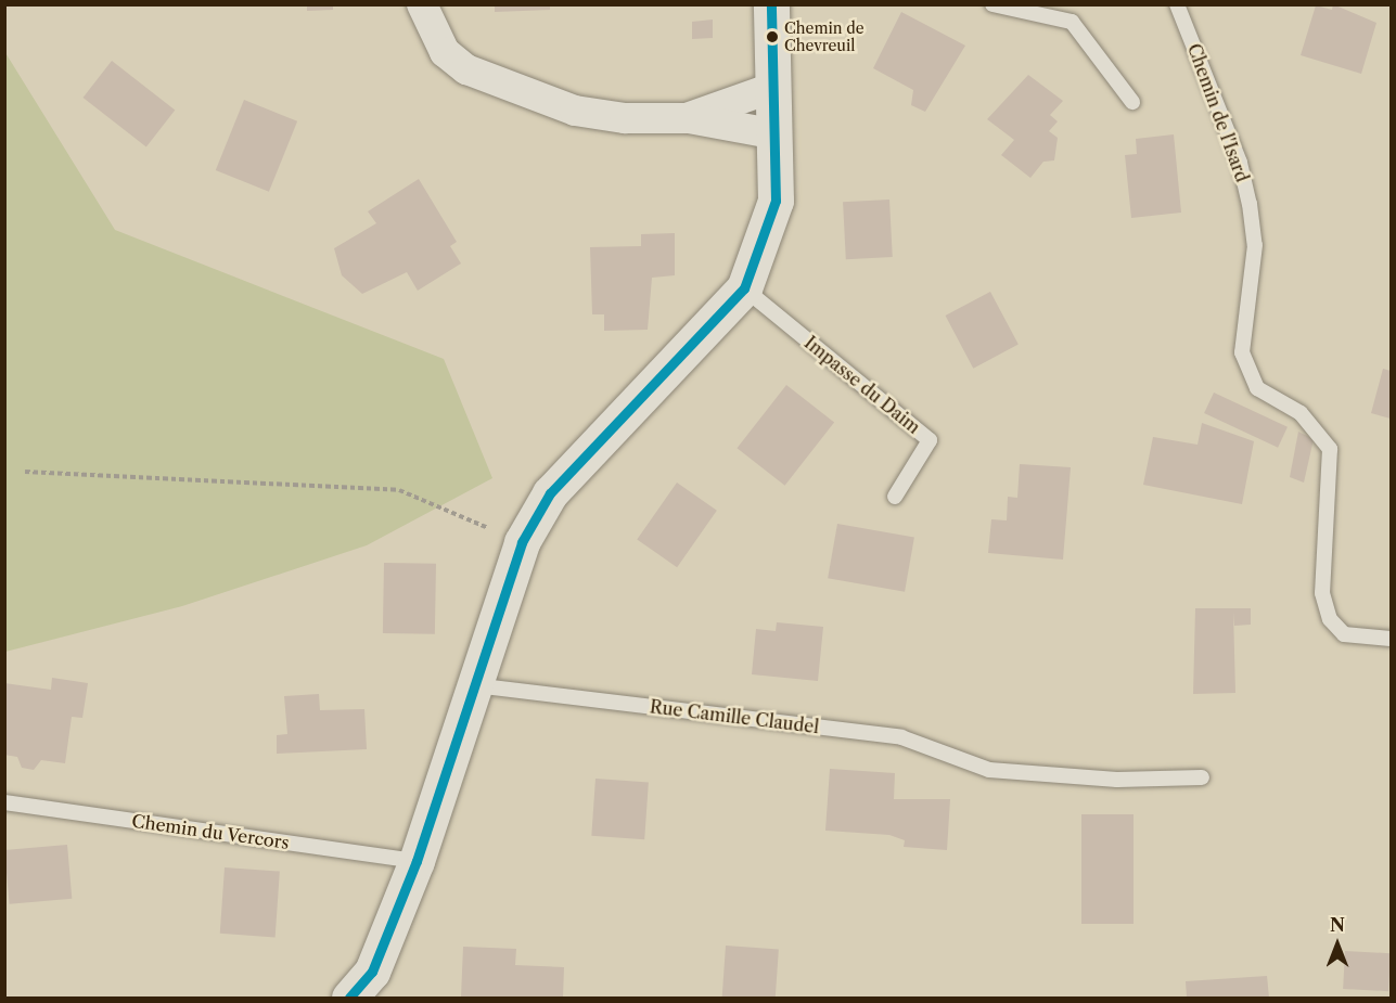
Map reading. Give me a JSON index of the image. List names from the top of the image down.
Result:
{
  "streets": {
    "lane": [
      "Chemin de l'Isard",
      "Impasse du Daim",
      "Rue Camille Claudel",
      "Chemin du Vercors"
    ]
  },
  "places": ["Chemin de Chevreuil"],
  "north": "top"
}
